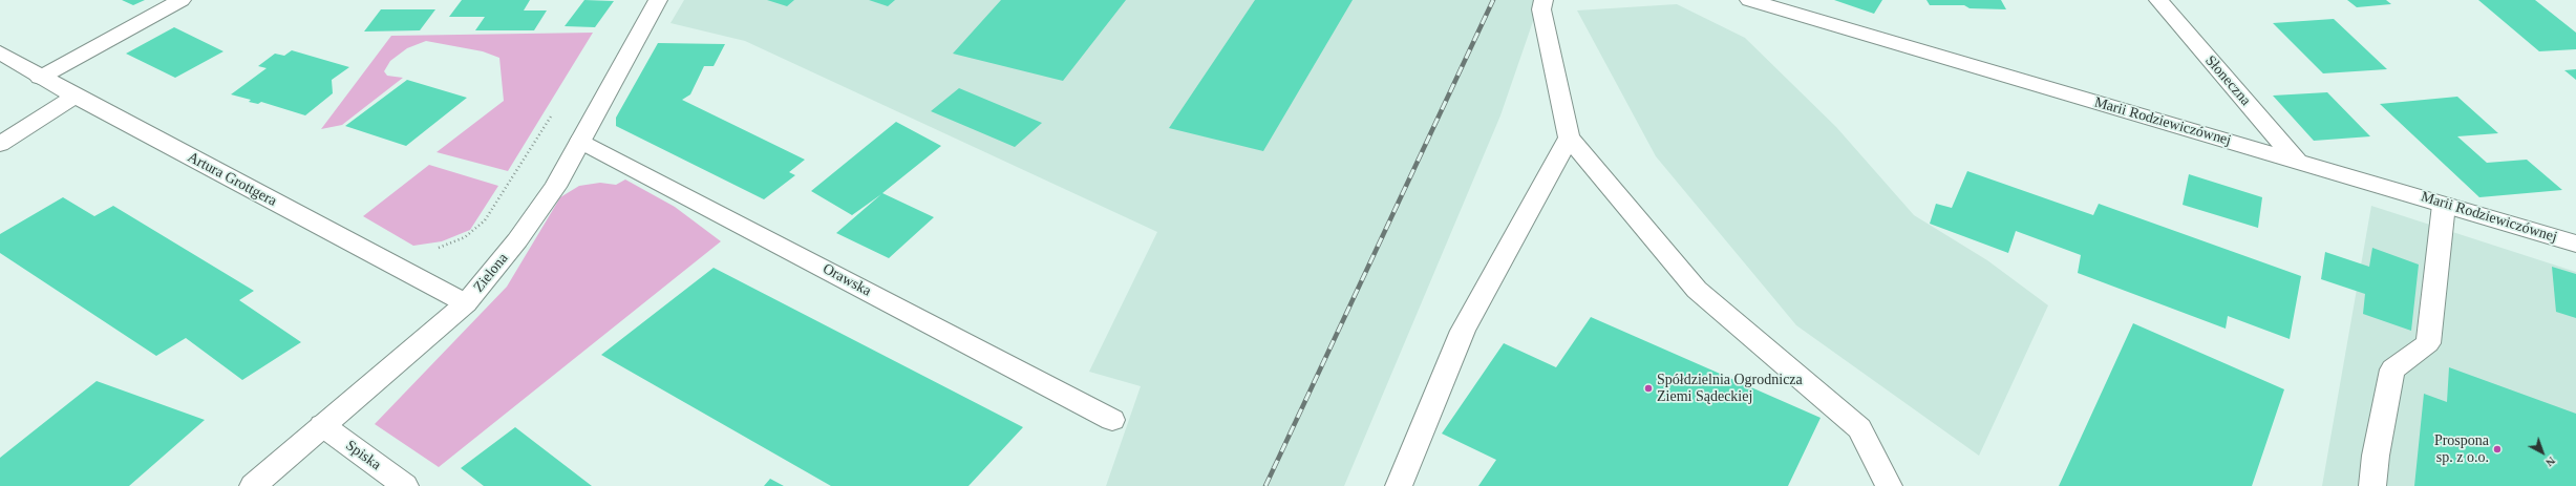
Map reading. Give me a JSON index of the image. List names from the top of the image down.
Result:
{
  "streets": {
    "street": [
      "Słoneczna",
      "Marii Rodziewiczównej",
      "Artura Grottgera",
      "Zielona",
      "Orawska",
      "Spiska"
    ]
  },
  "crossings": [
    ["Słoneczna", "Marii Rodziewiczównej"],
    ["Artura Grottgera", "Zielona"],
    ["Zielona", "Orawska"],
    ["Zielona", "Spiska"]
  ],
  "places": ["Spółdzielnia Ogrodnicza Ziemi Sądeckiej", "Prospona sp. z o.o."],
  "north": "bottom right"
}
